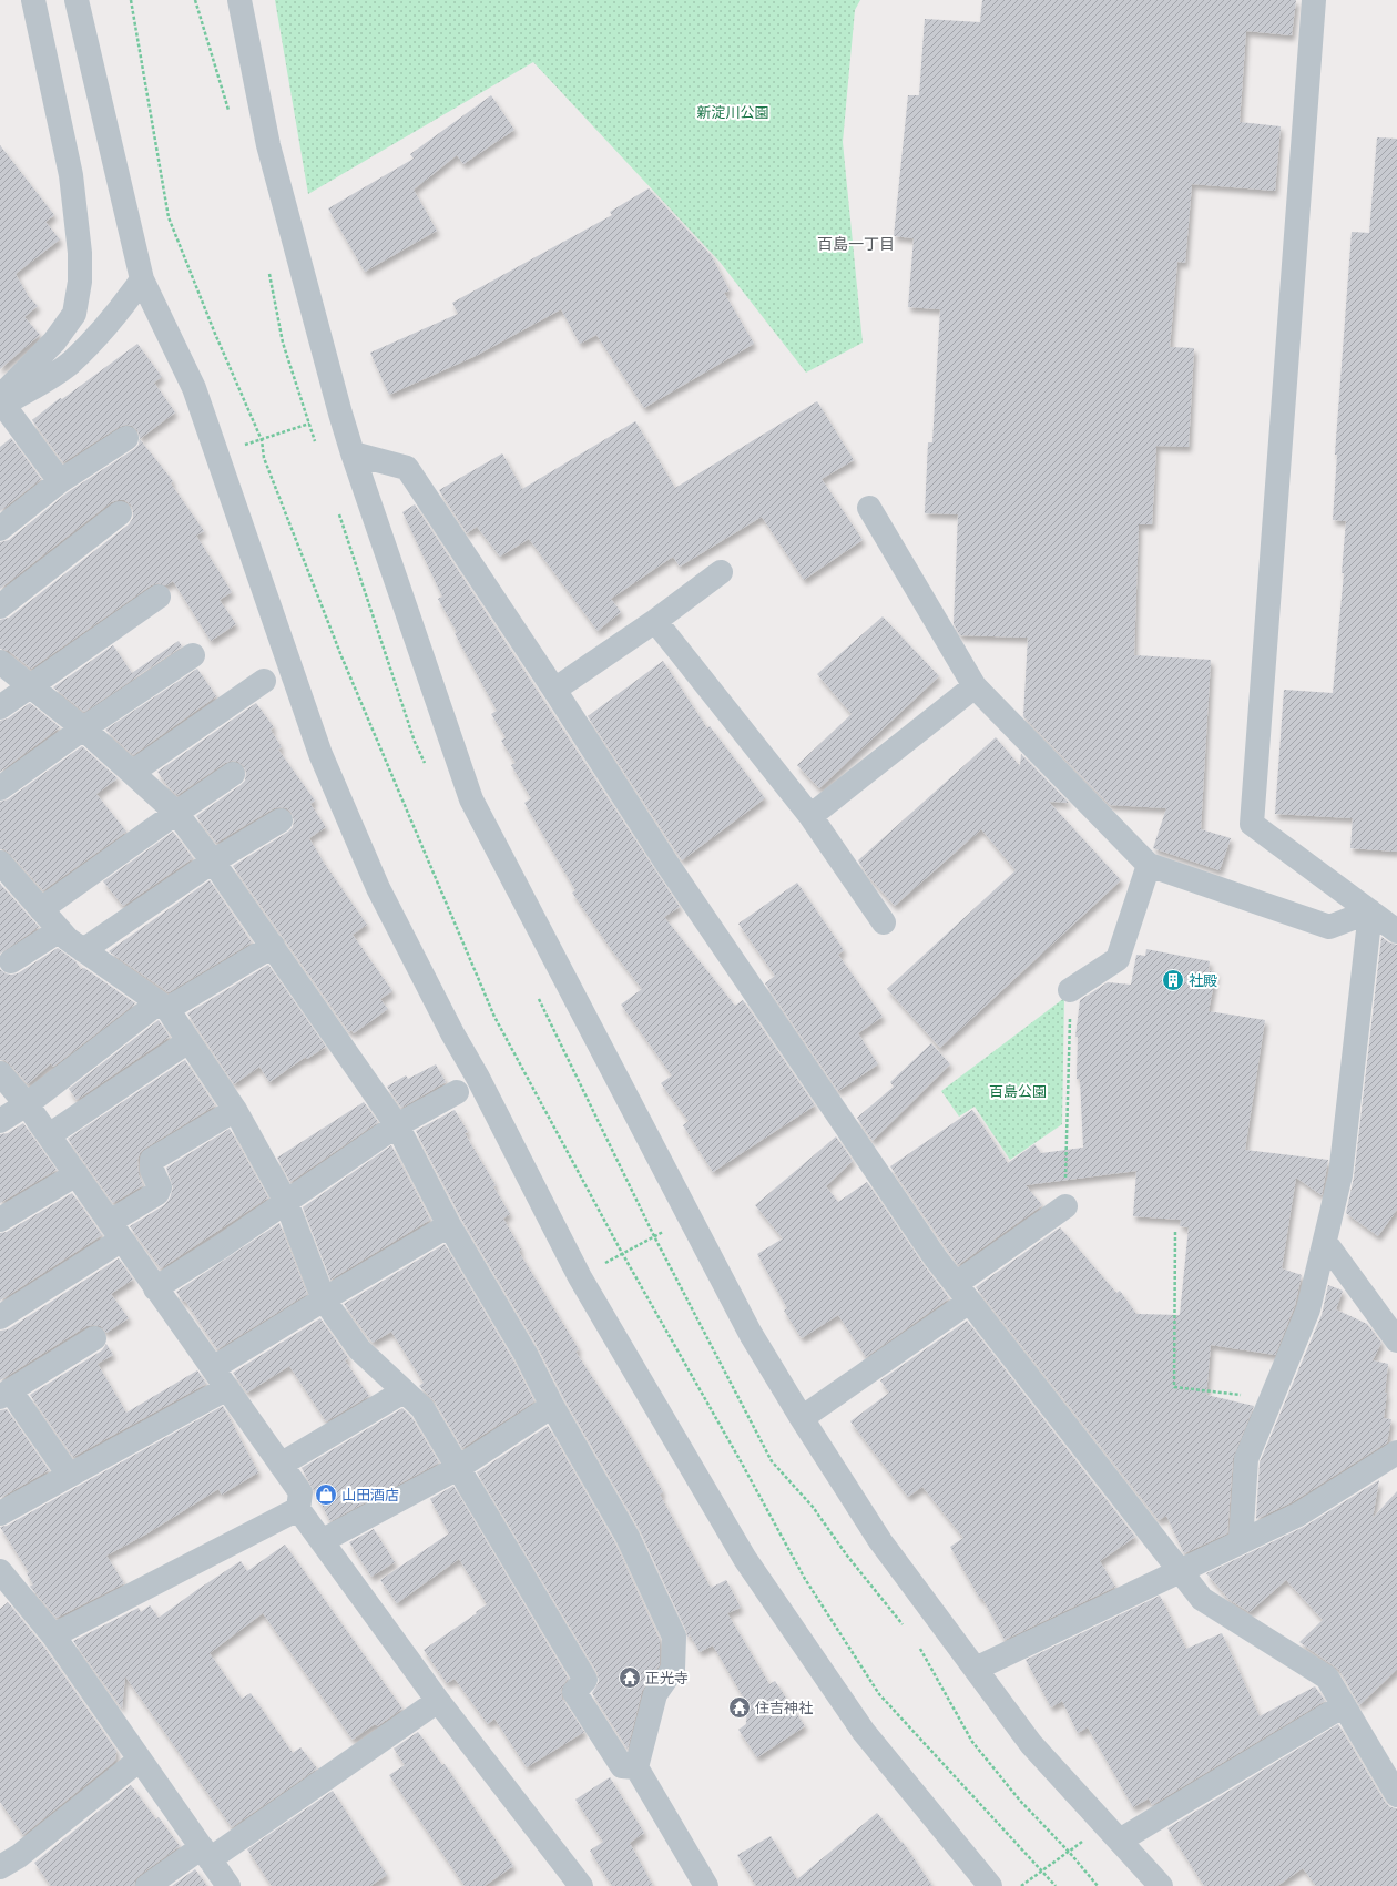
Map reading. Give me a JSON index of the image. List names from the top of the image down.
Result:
{
  "districts": ["百島一丁目"],
  "parks": ["新淀川公園", "百島公園"],
  "places": {
    "building": ["社殿"],
    "shop": ["山田酒店"],
    "temple": ["正光寺", "住吉神社"]
  }
}
